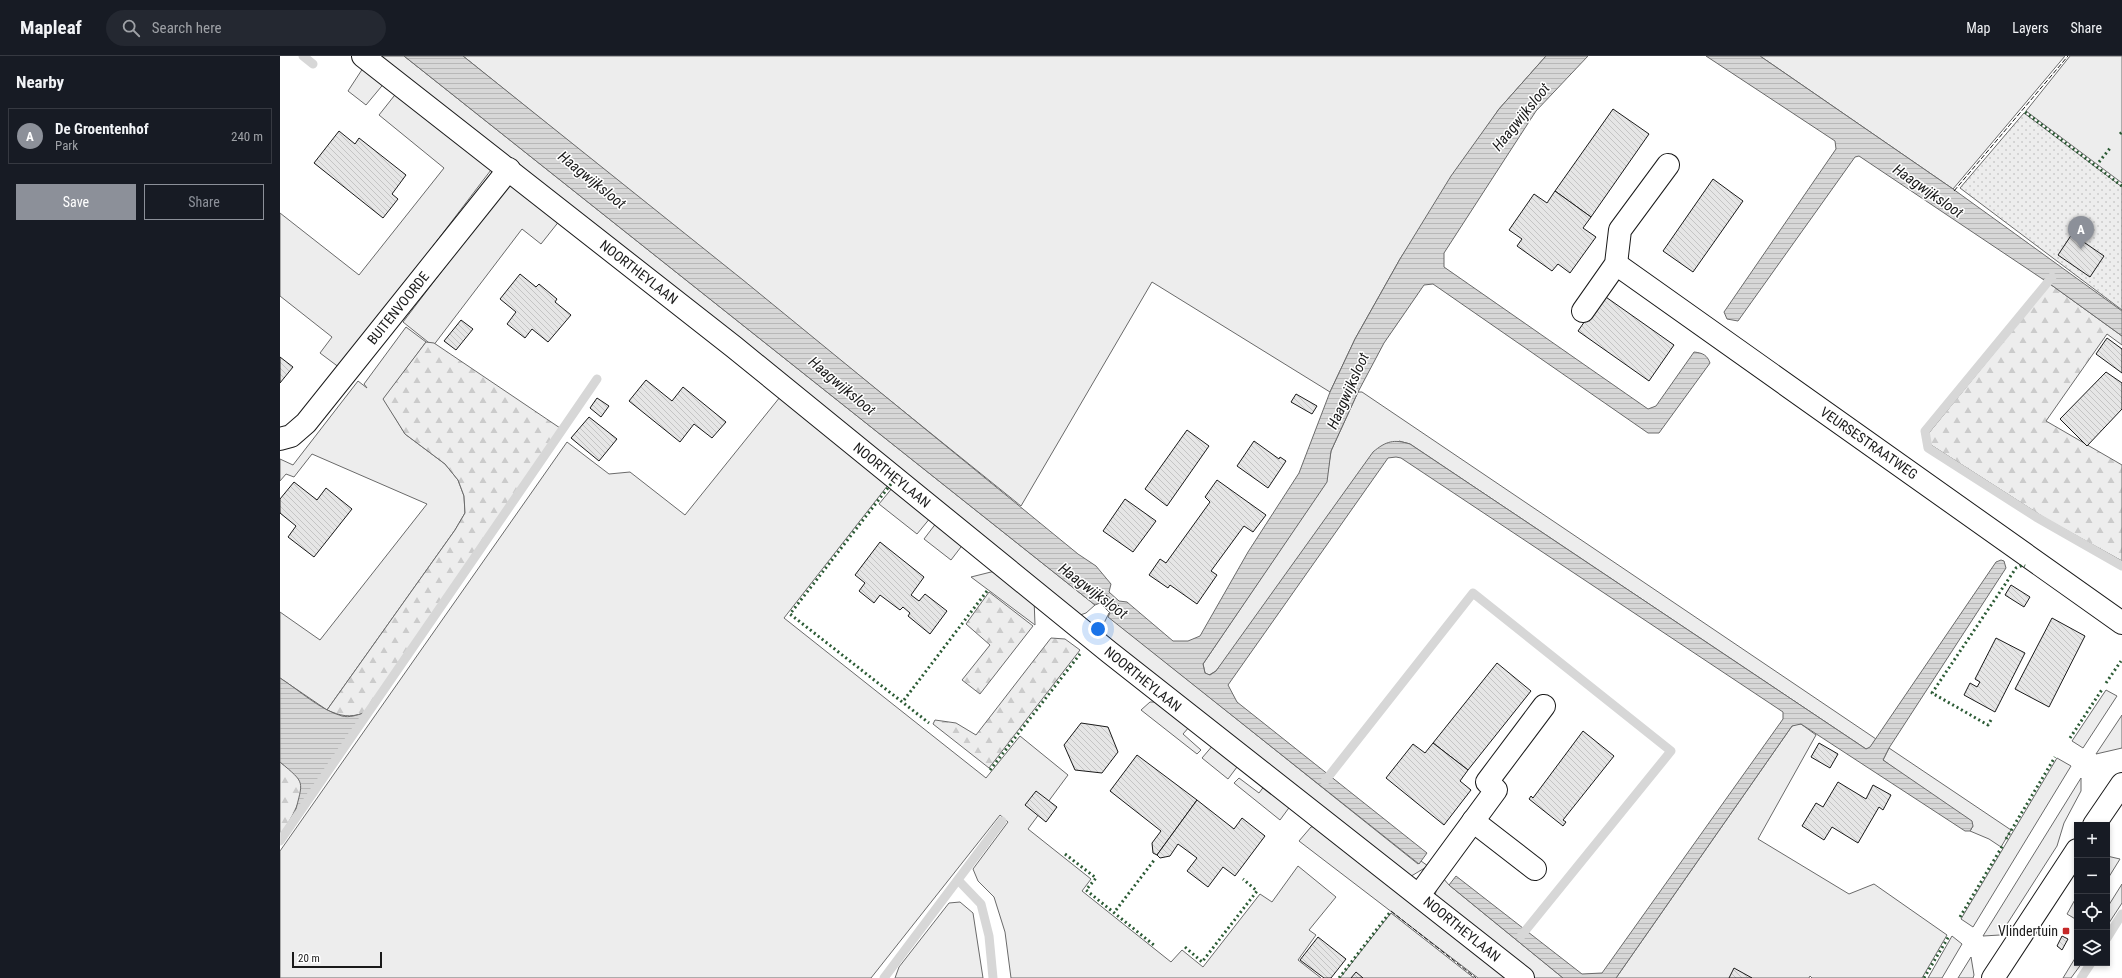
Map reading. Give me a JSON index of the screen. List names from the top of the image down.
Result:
{
  "streets": {
    "street": ["NOORTHEYLAAN", "BUITENVOORDE", "VEURSESTRAATWEG"]
  },
  "crossings": [
    ["NOORTHEYLAAN", "BUITENVOORDE"]
  ],
  "water": ["Haagwijksloot"],
  "places": {
    "transit": ["Vlindertuin"]
  },
  "scale_bar": "20 m",
  "page": {
    "header": "Mapleaf",
    "search": "Search here",
    "nav": ["Map", "Layers", "Share"],
    "heading": "Nearby",
    "list": [
      {
        "mark": "A",
        "name": "De Groentenhof",
        "note": "Park",
        "value": "240 m"
      }
    ],
    "buttons": ["Save", "Share"],
    "pins": "A",
    "map_buttons": ["+", "−"],
    "scale": "20 m"
  }
}
